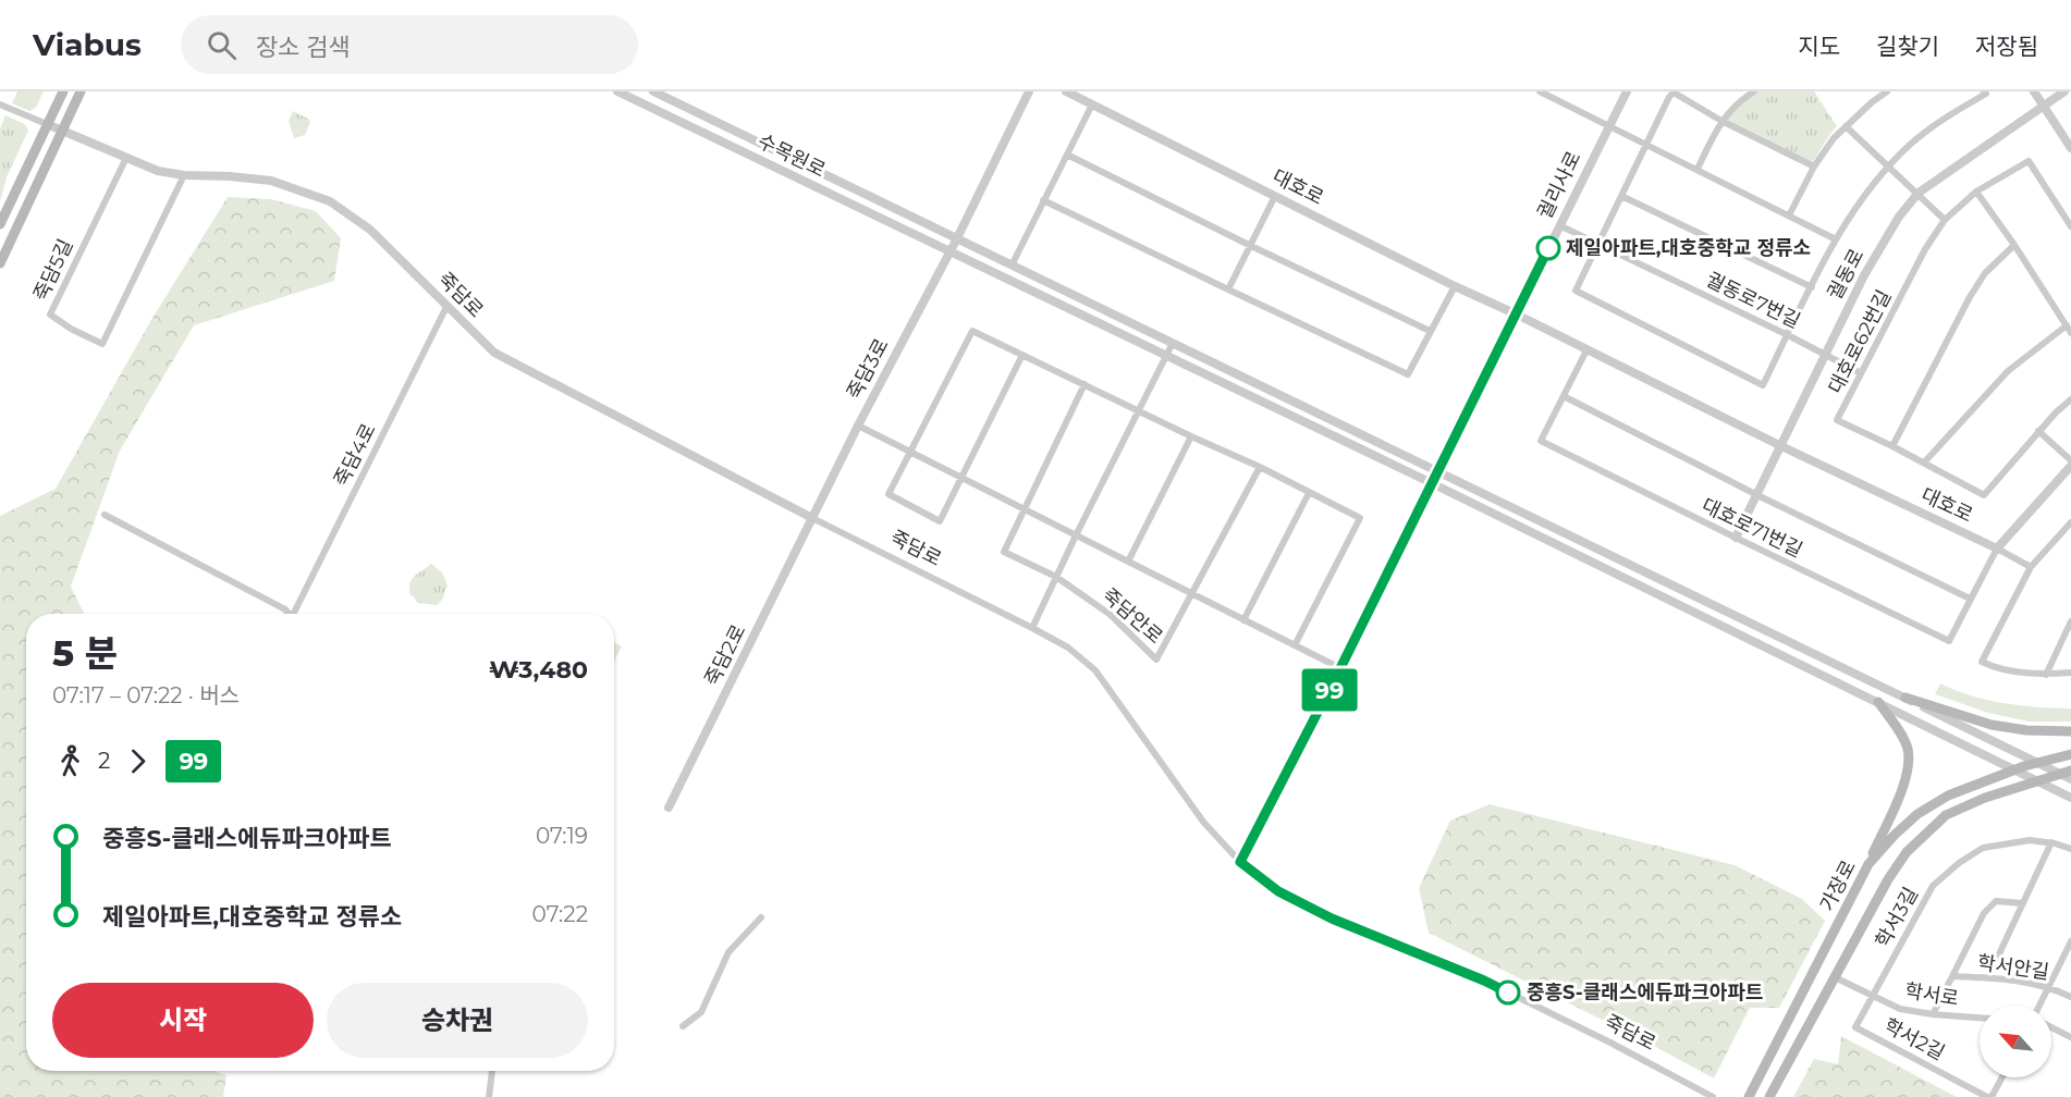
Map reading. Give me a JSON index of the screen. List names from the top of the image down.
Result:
{
  "streets": {
    "main road": ["가장로"],
    "street": [
      "수목원로",
      "궐리사로",
      "대호로",
      "죽담5길",
      "궐동로",
      "죽담로",
      "궐동로7번길",
      "대호로62번길",
      "죽담3로",
      "죽담4로",
      "대호로71번길",
      "죽담안로",
      "죽담2로",
      "학서3길",
      "학서안길",
      "학서로",
      "학서2길"
    ]
  },
  "crossings": [
    ["수목원로", "궐리사로"],
    ["수목원로", "죽담3로"],
    ["수목원로", "가장로"],
    ["궐리사로", "대호로"],
    ["궐리사로", "궐동로7번길"],
    ["대호로", "궐동로"],
    ["대호로", "대호로71번길"],
    ["죽담5길", "죽담로"],
    ["궐동로", "궐동로7번길"],
    ["궐동로", "대호로71번길"],
    ["죽담로", "죽담3로"],
    ["죽담로", "죽담4로"],
    ["죽담로", "죽담2로"],
    ["궐동로7번길", "대호로62번길"],
    ["죽담3로", "죽담안로"],
    ["죽담3로", "죽담2로"],
    ["가장로", "학서로"],
    ["학서3길", "학서로"],
    ["학서3길", "학서2길"],
    ["학서안길", "학서로"],
    ["학서로", "학서2길"]
  ],
  "places": ["제일아파트,대호중학교 정류소", "중흥S-클래스에듀파크아파트"],
  "lines": ["bus line 99"],
  "north": "top left",
  "page": {
    "header": "Viabus",
    "search": "장소 검색",
    "nav": ["지도", "길찾기", "저장됨"],
    "on_map": "99",
    "heading": ["5 분", "07:17 – 07:22 · 버스", "₩3,480"],
    "legs": ["2", "99"],
    "list": [
      {
        "name": "중흥S-클래스에듀파크아파트",
        "value": "07:19"
      },
      {
        "name": "제일아파트,대호중학교 정류소",
        "value": "07:22"
      }
    ],
    "buttons": ["시작", "승차권"]
  }
}
